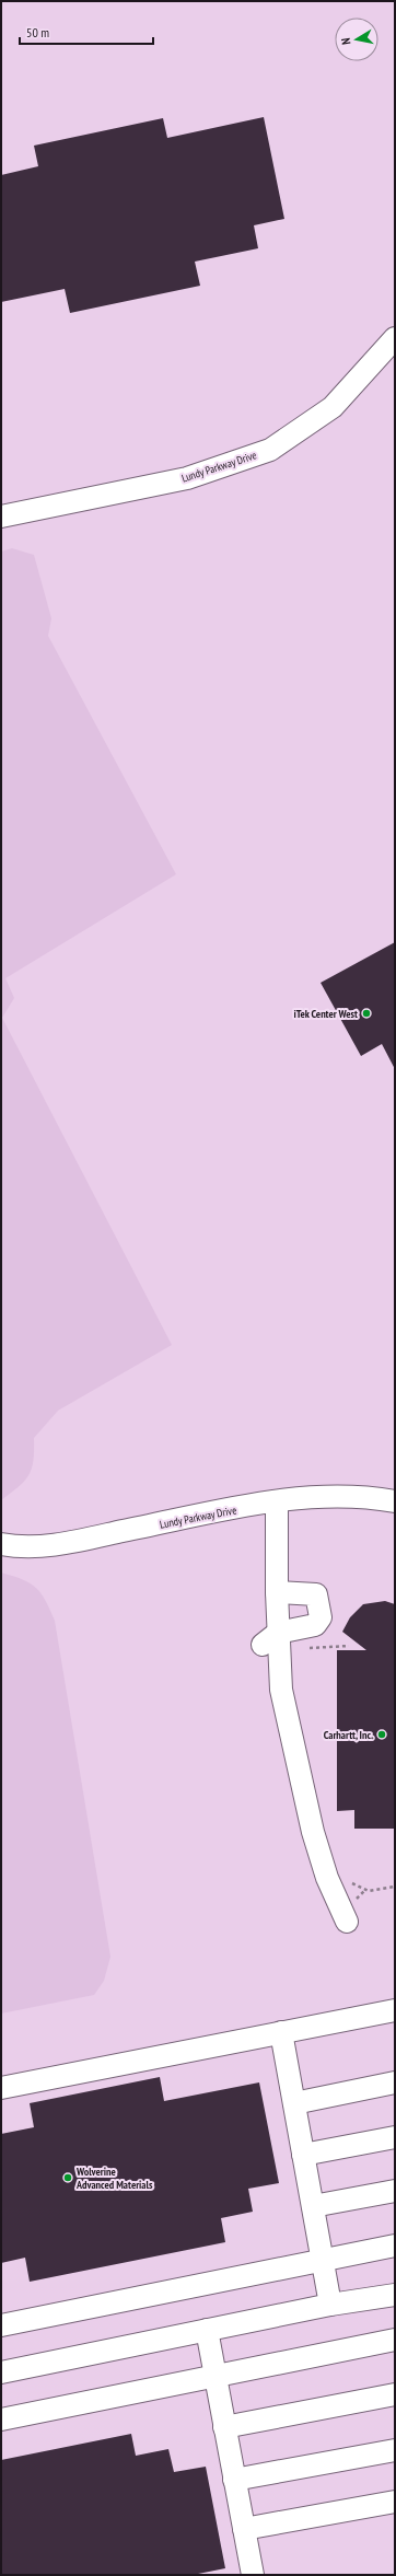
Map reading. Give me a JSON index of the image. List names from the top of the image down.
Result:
{
  "streets": {
    "street": ["Lundy Parkway Drive"]
  },
  "places": ["iTek Center West", "Carhartt, Inc.", "Wolverine Advanced Materials"],
  "scale_bar": "50 m",
  "north": "left"
}
